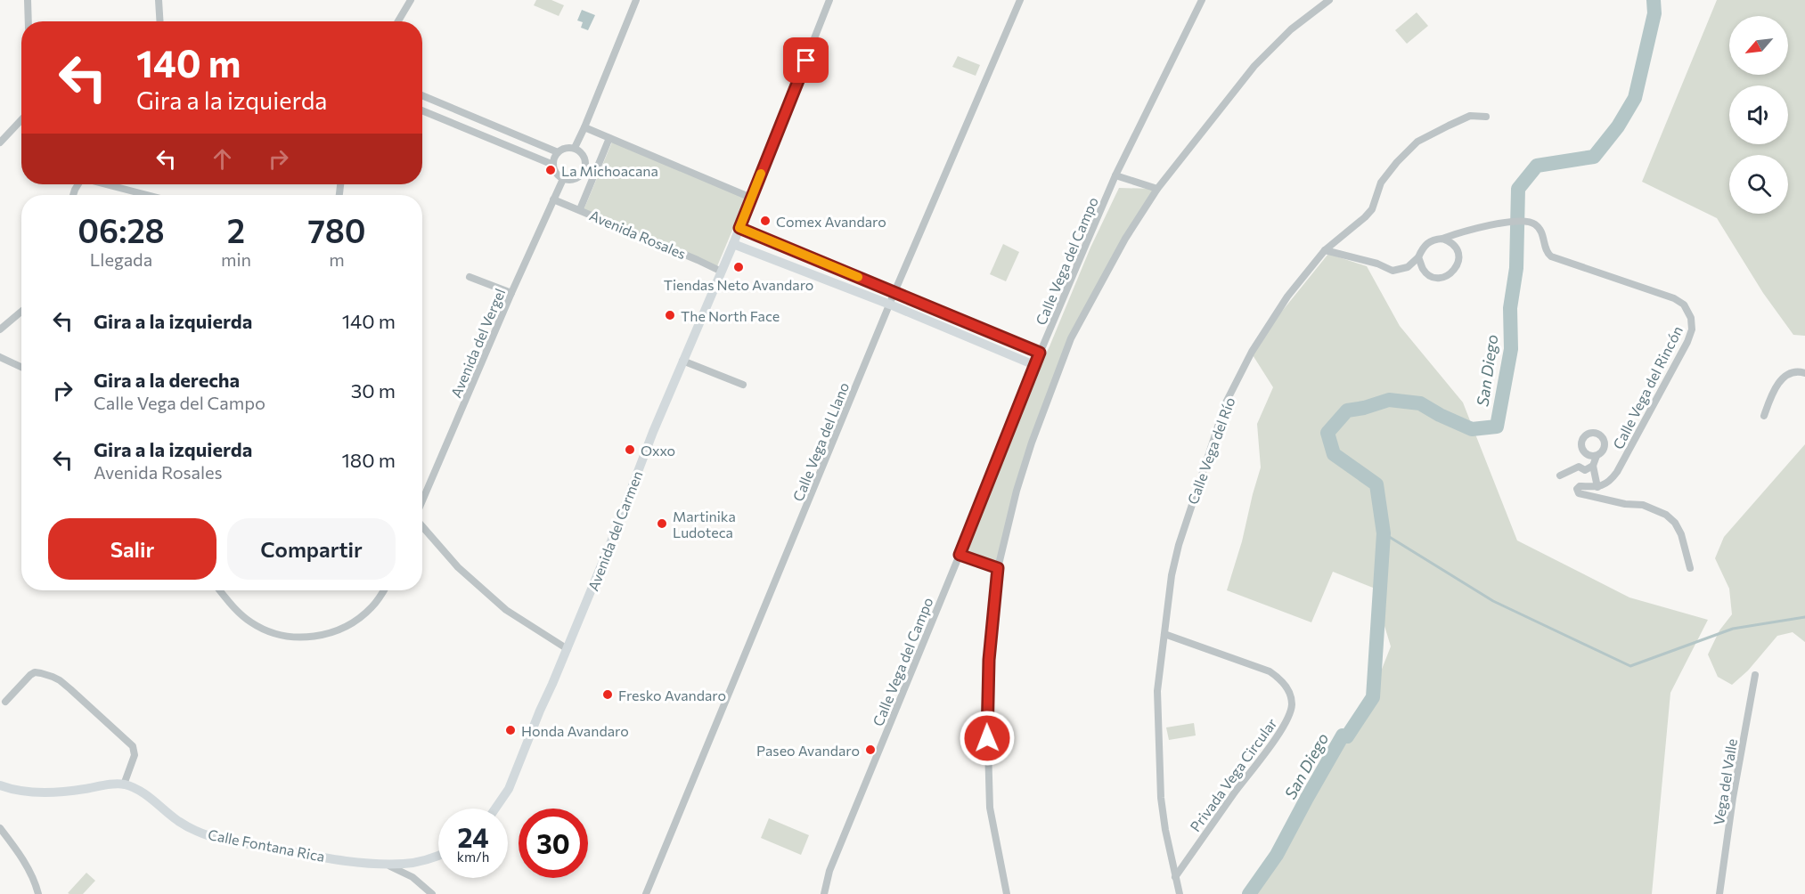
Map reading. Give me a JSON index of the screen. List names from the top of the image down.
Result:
{
  "streets": {
    "street": [
      "Avenida Rosales",
      "Calle Vega del Campo",
      "Avenida del Vergel",
      "Calle Vega del Rincón",
      "Calle Vega del Llano",
      "Calle Vega del Río",
      "Avenida del Carmen",
      "Privada Vega Circular",
      "Vega del Valle",
      "Calle Fontana Rica"
    ]
  },
  "crossings": [
    ["Avenida Rosales", "Avenida del Vergel"],
    ["Avenida Rosales", "Avenida del Carmen"],
    ["Calle Vega del Río", "Privada Vega Circular"]
  ],
  "water": ["San Diego"],
  "places": [
    "La Michoacana",
    "Comex Avandaro",
    "Tiendas Neto Avandaro",
    "The North Face",
    "Oxxo",
    "Martinika Ludoteca",
    "Fresko Avandaro",
    "Honda Avandaro",
    "Paseo Avandaro"
  ],
  "north": "bottom left",
  "page": {
    "turn": ["140 m", "Gira a la izquierda"],
    "eta": [
      "06:28",
      "Llegada",
      "2",
      "min",
      "780",
      "m"
    ],
    "list": [
      {
        "name": "Gira a la izquierda",
        "value": "140 m"
      },
      {
        "name": "Gira a la derecha",
        "note": "Calle Vega del Campo",
        "value": "30 m"
      },
      {
        "name": "Gira a la izquierda",
        "note": "Avenida Rosales",
        "value": "180 m"
      }
    ],
    "buttons": ["Salir", "Compartir"],
    "speed": "24 km/h",
    "limit": "30"
  }
}
